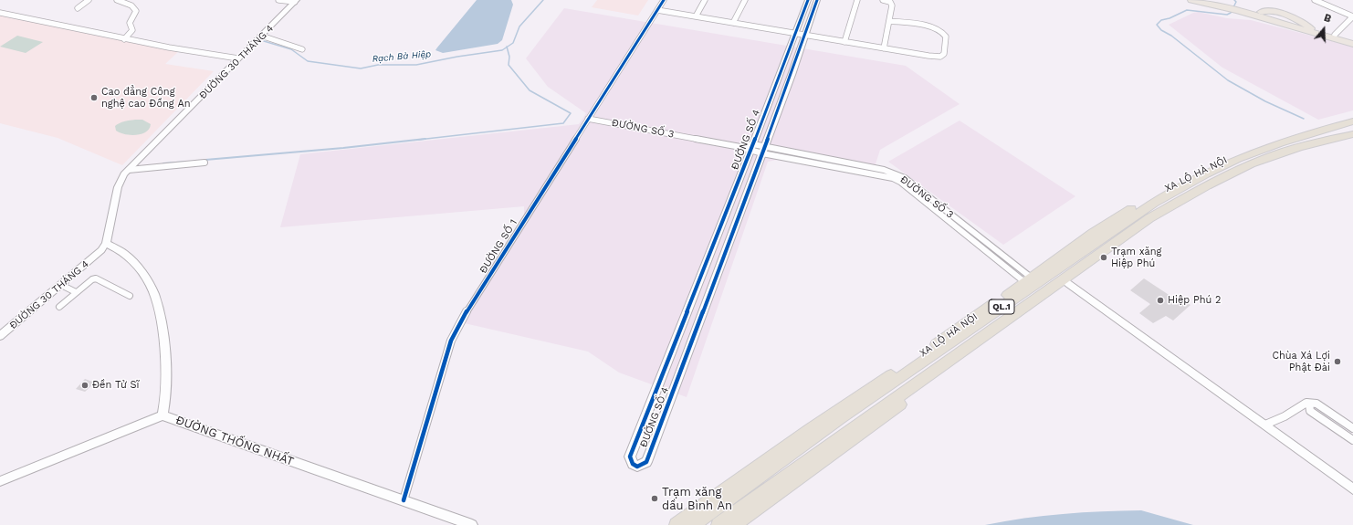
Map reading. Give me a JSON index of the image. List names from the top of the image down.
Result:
{
  "streets": {
    "highway": ["XA LỘ HÀ NỘI", "QL.1"],
    "street": [
      "ĐƯỜNG 30 THÁNG 4",
      "ĐƯỜNG SỐ 3",
      "ĐƯỜNG SỐ 4",
      "ĐƯỜNG SỐ 1",
      "ĐƯỜNG THỐNG NHẤT"
    ]
  },
  "crossings": [
    ["ĐƯỜNG SỐ 3", "ĐƯỜNG SỐ 4"],
    ["ĐƯỜNG SỐ 3", "XA LỘ HÀ NỘI"],
    ["ĐƯỜNG SỐ 3", "ĐƯỜNG SỐ 1"],
    ["ĐƯỜNG SỐ 1", "ĐƯỜNG THỐNG NHẤT"]
  ],
  "water": ["Rạch Bà Hiệp"],
  "places": [
    "Cao đẳng Công nghệ cao Đồng An",
    "Trạm xăng Hiệp Phú",
    "Hiệp Phú 2",
    "Chùa Xá Lợi Phật Đài",
    "Đền Tử Sĩ",
    "Trạm xăng dầu Bình An"
  ],
  "north": "top"
}
